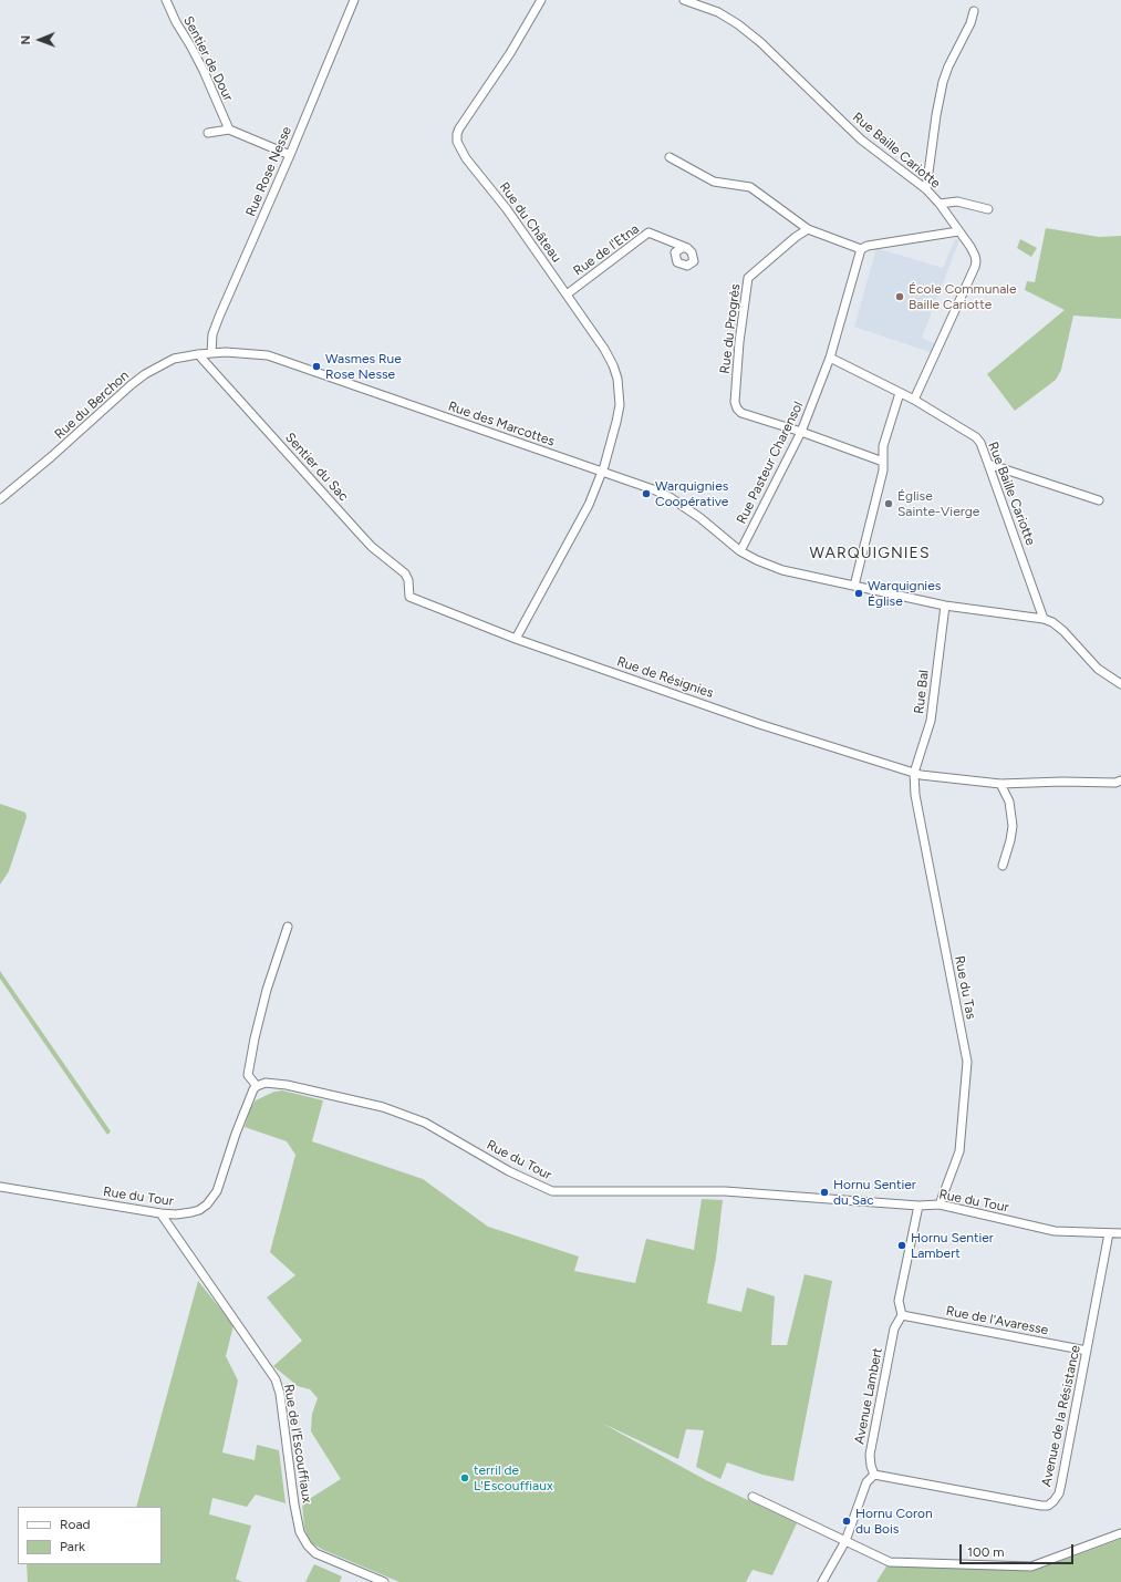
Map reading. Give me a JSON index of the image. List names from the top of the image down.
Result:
{
  "streets": {
    "street": [
      "Sentier de Dour",
      "Rue Baille Cariotte",
      "Rue Rose Nesse",
      "Rue du Château",
      "Rue de l'Etna",
      "Rue du Progrès",
      "Rue du Berchon",
      "Rue des Marcottes",
      "Rue Pasteur Charensol",
      "Sentier du Sac",
      "Rue de Résignies",
      "Rue Bal",
      "Rue du Tas",
      "Rue du Tour",
      "Rue de l'Avaresse",
      "Avenue Lambert",
      "Avenue de la Résistance",
      "Rue de l'Escouffiaux"
    ]
  },
  "crossings": [
    ["Rue Baille Cariotte", "Rue des Marcottes"],
    ["Rue Rose Nesse", "Rue du Berchon"],
    ["Rue Rose Nesse", "Rue des Marcottes"],
    ["Rue du Château", "Rue de l'Etna"],
    ["Rue du Château", "Rue des Marcottes"],
    ["Rue du Progrès", "Rue Pasteur Charensol"],
    ["Rue du Berchon", "Rue des Marcottes"],
    ["Rue du Berchon", "Sentier du Sac"],
    ["Rue des Marcottes", "Rue Pasteur Charensol"],
    ["Rue des Marcottes", "Rue Bal"],
    ["Sentier du Sac", "Rue de Résignies"],
    ["Rue de Résignies", "Rue Bal"],
    ["Rue de Résignies", "Rue du Tas"],
    ["Rue Bal", "Rue du Tas"],
    ["Rue du Tas", "Rue du Tour"],
    ["Rue du Tour", "Avenue Lambert"],
    ["Rue du Tour", "Avenue de la Résistance"],
    ["Rue du Tour", "Rue de l'Escouffiaux"],
    ["Rue de l'Avaresse", "Avenue Lambert"],
    ["Rue de l'Avaresse", "Avenue de la Résistance"],
    ["Avenue Lambert", "Avenue de la Résistance"]
  ],
  "districts": ["WARQUIGNIES"],
  "places": [
    "École Communale Baille Cariotte",
    "Wasmes Rue Rose Nesse",
    "Warquignies Coopérative",
    "Église Sainte-Vierge",
    "Warquignies Église",
    "Hornu Sentier du Sac",
    "Hornu Sentier Lambert",
    "terril de L'Escouffiaux",
    "Hornu Coron du Bois"
  ],
  "legend": ["Road", "Park"],
  "scale_bar": "100 m",
  "north": "left"
}
